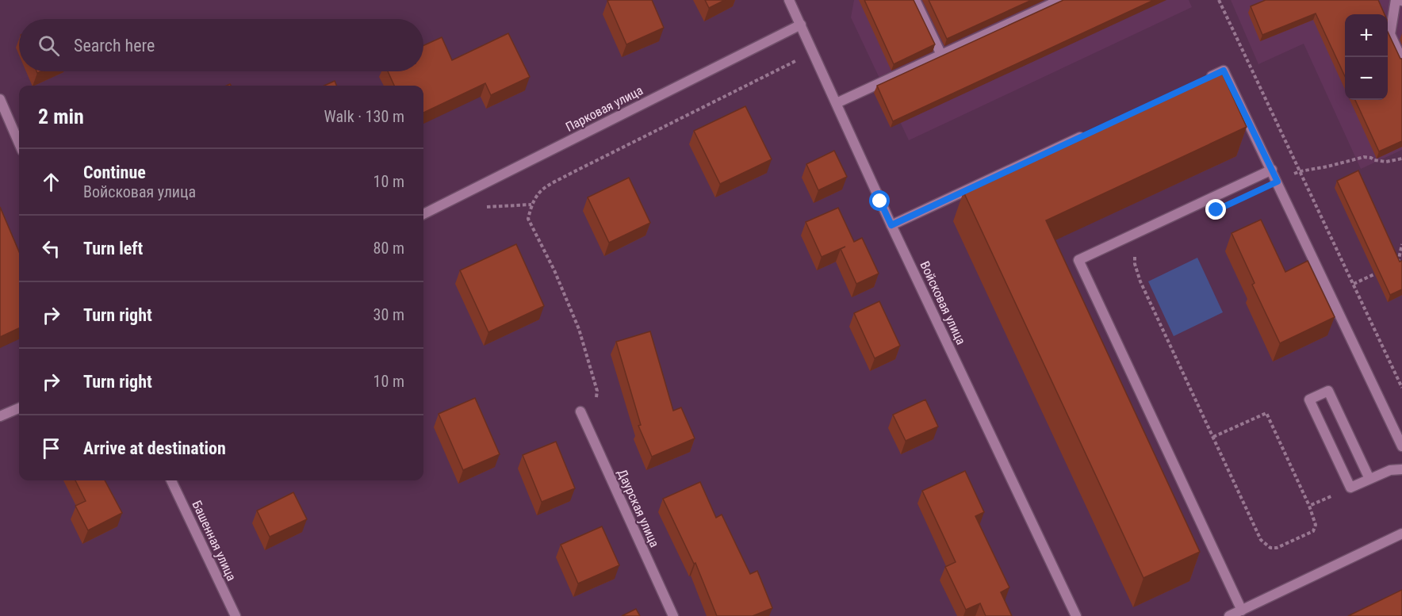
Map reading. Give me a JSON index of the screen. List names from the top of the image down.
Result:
{
  "streets": {
    "street": [
      "Парковая улица",
      "Войсковая улица",
      "Даурская улица",
      "Башенная улица"
    ]
  },
  "crossings": [
    ["Парковая улица", "Войсковая улица"]
  ],
  "page": {
    "map_buttons": ["+", "−"],
    "search": "Search here",
    "heading": ["2 min", "Walk · 130 m"],
    "list": [
      ["Continue", "Войсковая улица", "10 m"],
      ["Turn left", "80 m"],
      ["Turn right", "30 m"],
      ["Turn right", "10 m"],
      "Arrive at destination"
    ]
  }
}
